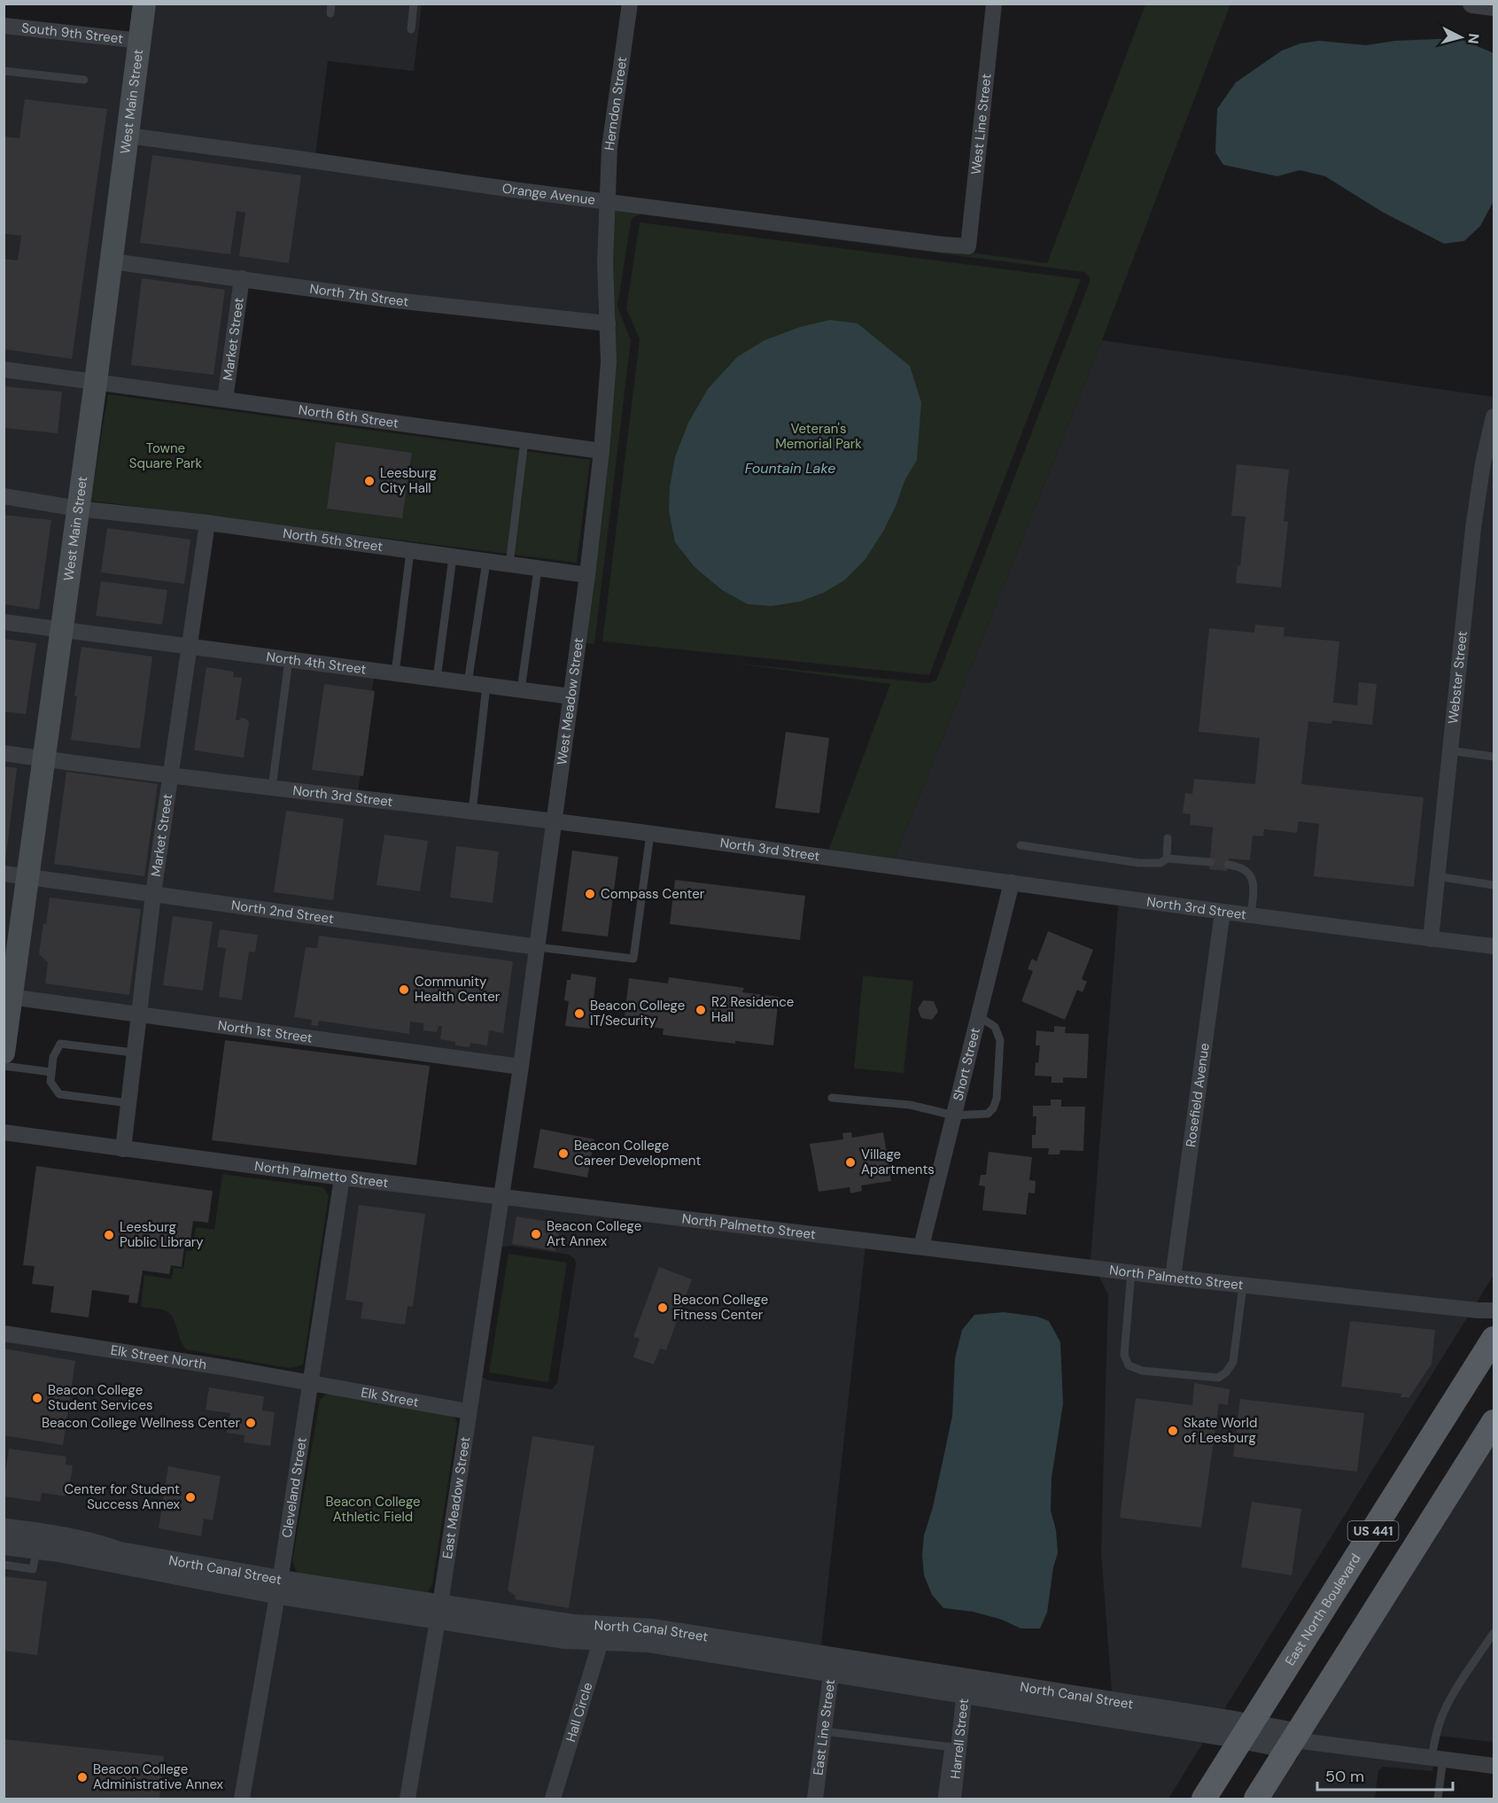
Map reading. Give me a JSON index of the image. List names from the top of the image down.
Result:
{
  "streets": {
    "main road": ["West Main Street", "US 441", "East North Boulevard"],
    "street": [
      "South 9th Street",
      "Herndon Street",
      "West Line Street",
      "Orange Avenue",
      "North 7th Street",
      "Market Street",
      "North 6th Street",
      "North 5th Street",
      "North 4th Street",
      "Webster Street",
      "West Meadow Street",
      "North 3rd Street",
      "North 2nd Street",
      "North 1st Street",
      "Short Street",
      "Rosefield Avenue",
      "North Palmetto Street",
      "Elk Street North",
      "Elk Street",
      "Cleveland Street",
      "East Meadow Street",
      "North Canal Street",
      "Hall Circle",
      "East Line Street",
      "Harrell Street"
    ]
  },
  "crossings": [
    ["South 9th Street", "West Main Street"],
    ["West Main Street", "Orange Avenue"],
    ["West Main Street", "North 7th Street"],
    ["West Main Street", "North 6th Street"],
    ["West Main Street", "North 5th Street"],
    ["West Main Street", "North 4th Street"],
    ["West Main Street", "North 3rd Street"],
    ["West Main Street", "North 2nd Street"],
    ["West Main Street", "North 1st Street"],
    ["Herndon Street", "Orange Avenue"],
    ["Herndon Street", "West Meadow Street"],
    ["West Line Street", "Orange Avenue"],
    ["Orange Avenue", "West Meadow Street"],
    ["North 7th Street", "Market Street"],
    ["North 7th Street", "West Meadow Street"],
    ["Market Street", "North 6th Street"],
    ["Market Street", "North 5th Street"],
    ["Market Street", "North 4th Street"],
    ["Market Street", "North 3rd Street"],
    ["Market Street", "North 2nd Street"],
    ["Market Street", "North 1st Street"],
    ["Market Street", "North Palmetto Street"],
    ["North 6th Street", "West Meadow Street"],
    ["North 5th Street", "West Meadow Street"],
    ["North 4th Street", "West Meadow Street"],
    ["Webster Street", "North 3rd Street"],
    ["West Meadow Street", "North 3rd Street"],
    ["West Meadow Street", "North 2nd Street"],
    ["West Meadow Street", "North 1st Street"],
    ["West Meadow Street", "North Palmetto Street"],
    ["West Meadow Street", "East Meadow Street"],
    ["North 3rd Street", "Short Street"],
    ["North 3rd Street", "Rosefield Avenue"],
    ["Short Street", "North Palmetto Street"],
    ["Rosefield Avenue", "North Palmetto Street"],
    ["North Palmetto Street", "Cleveland Street"],
    ["North Palmetto Street", "East Meadow Street"],
    ["Elk Street North", "Elk Street"],
    ["Elk Street North", "Cleveland Street"],
    ["Elk Street", "Cleveland Street"],
    ["Elk Street", "East Meadow Street"],
    ["Cleveland Street", "North Canal Street"],
    ["East Meadow Street", "North Canal Street"],
    ["US 441", "North Canal Street"],
    ["North Canal Street", "East North Boulevard"],
    ["North Canal Street", "Hall Circle"],
    ["North Canal Street", "East Line Street"],
    ["North Canal Street", "Harrell Street"]
  ],
  "water": ["Fountain Lake"],
  "parks": ["Veteran's Memorial Park", "Towne Square Park", "Beacon College Athletic Field"],
  "places": [
    "Leesburg City Hall",
    "Compass Center",
    "Community Health Center",
    "R2 Residence Hall",
    "Beacon College IT/Security",
    "Beacon College Career Development",
    "Village Apartments",
    "Beacon College Art Annex",
    "Leesburg Public Library",
    "Beacon College Fitness Center",
    "Beacon College Student Services",
    "Beacon College Wellness Center",
    "Skate World of Leesburg",
    "Center for Student Success Annex",
    "Beacon College Administrative Annex"
  ],
  "scale_bar": "50 m",
  "north": "right"
}
